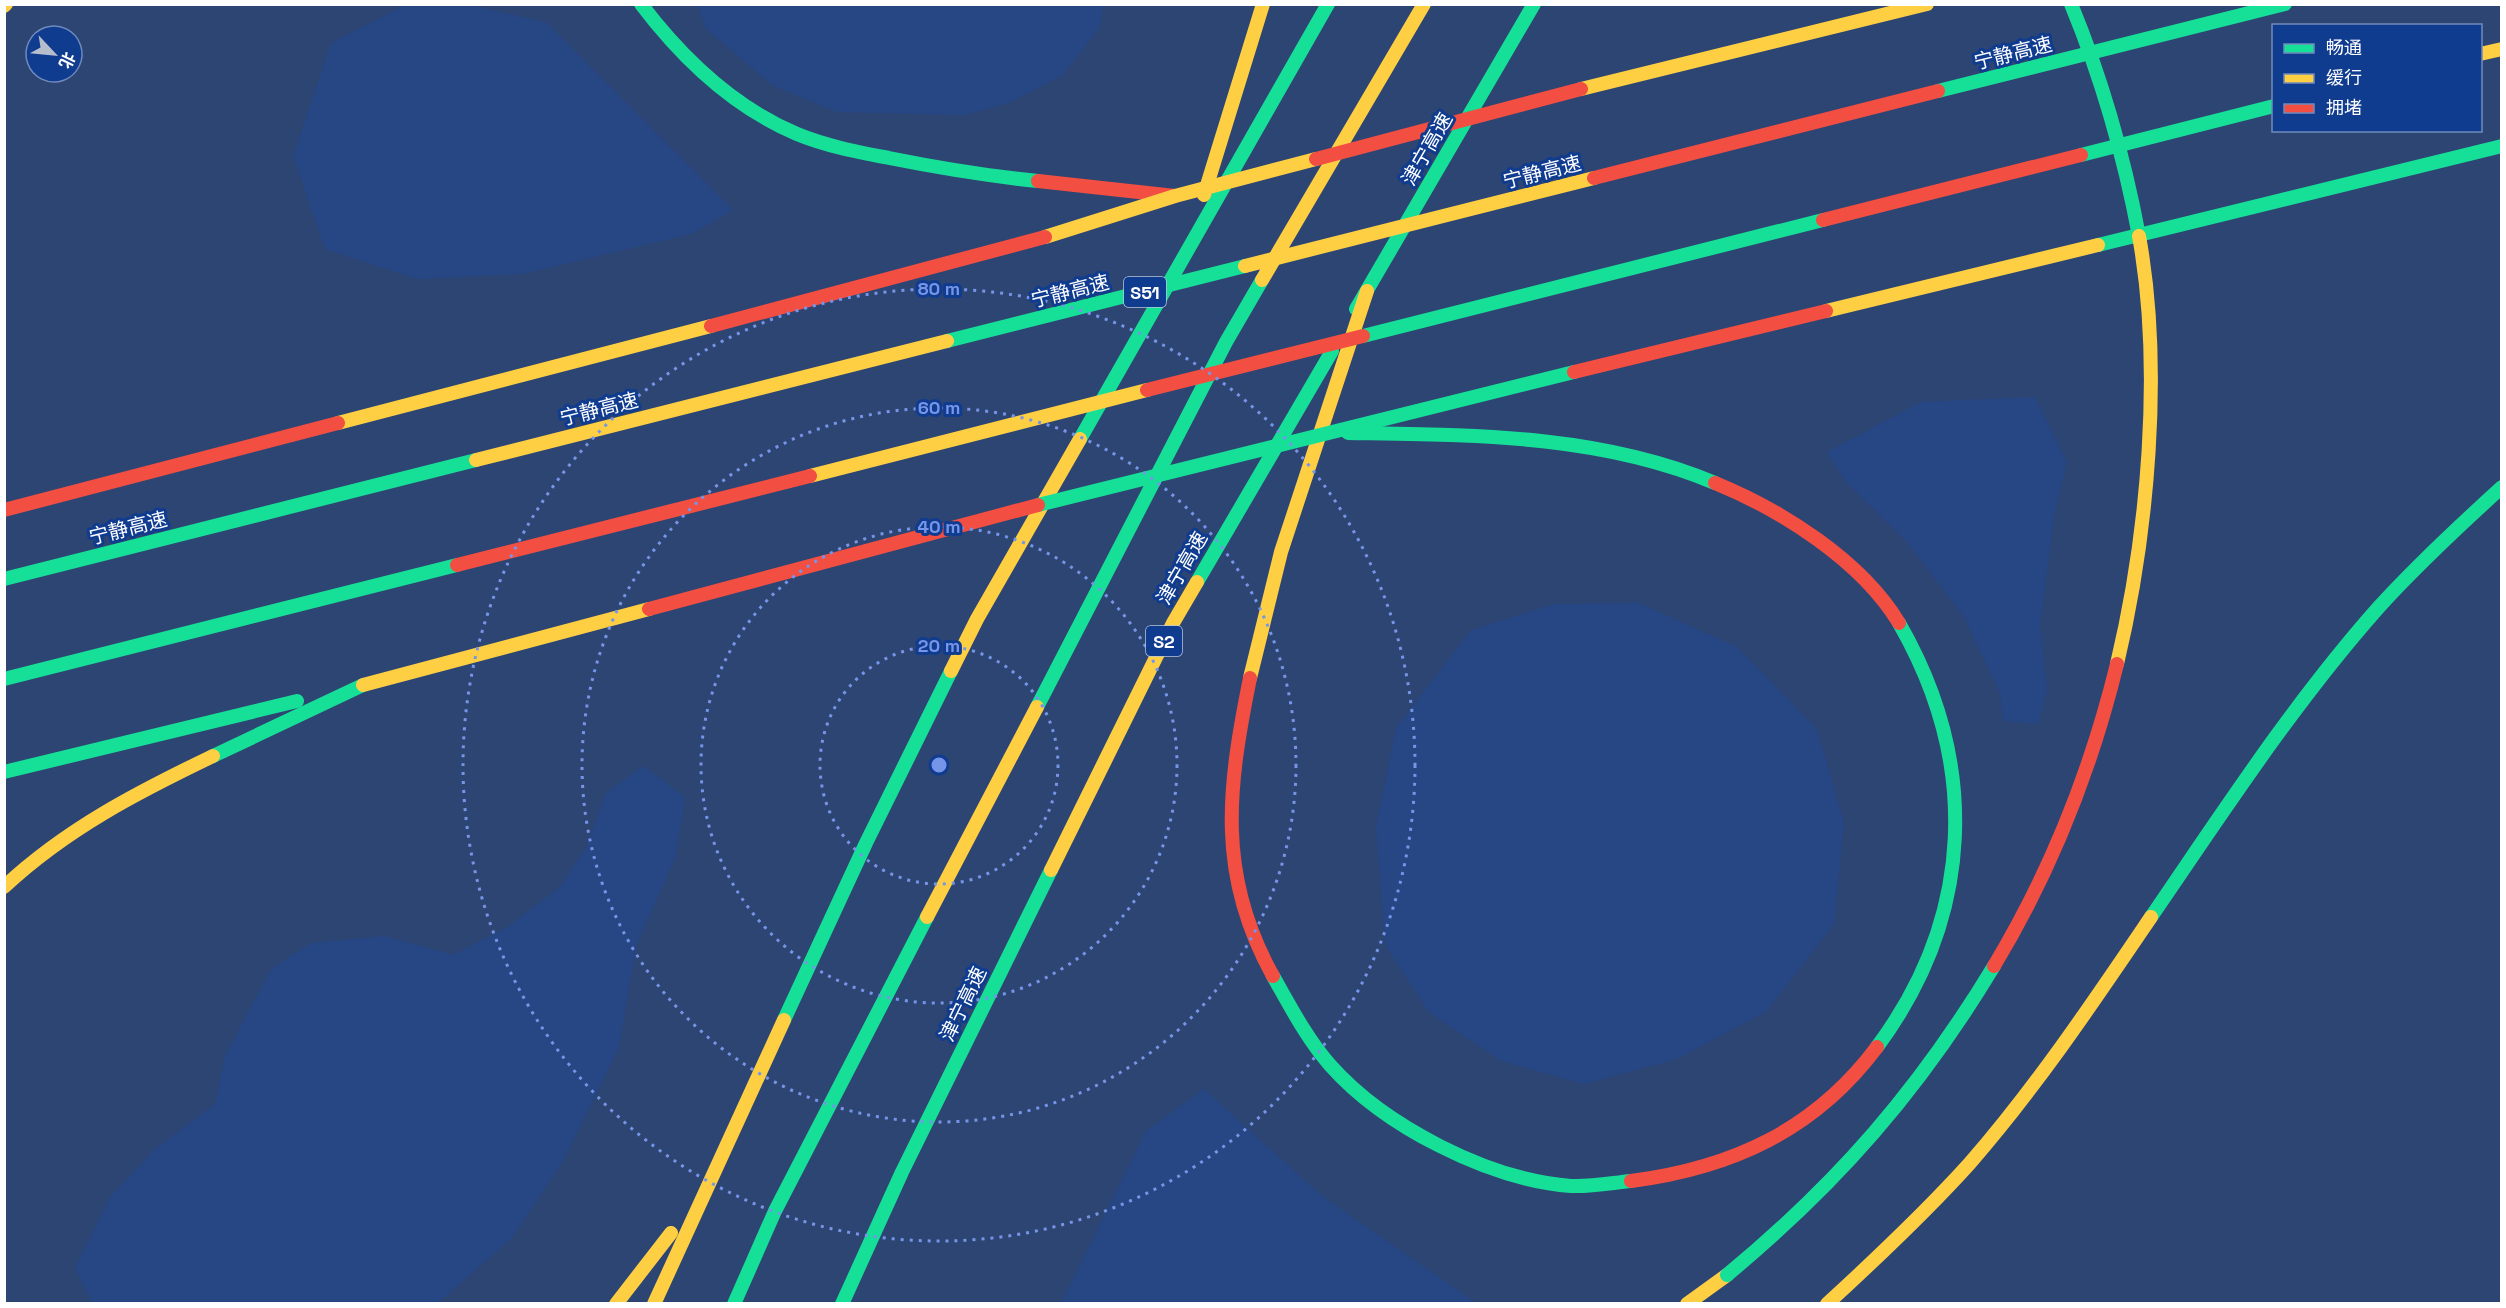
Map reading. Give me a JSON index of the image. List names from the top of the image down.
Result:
{
  "streets": {
    "highway": [
      "宁静高速",
      "津宁高速",
      "S51",
      "S2"
    ]
  },
  "legend": ["畅通", "缓行", "拥堵"],
  "north": "bottom right",
  "rings": [
    "80 m",
    "60 m",
    "40 m",
    "20 m"
  ]
}
